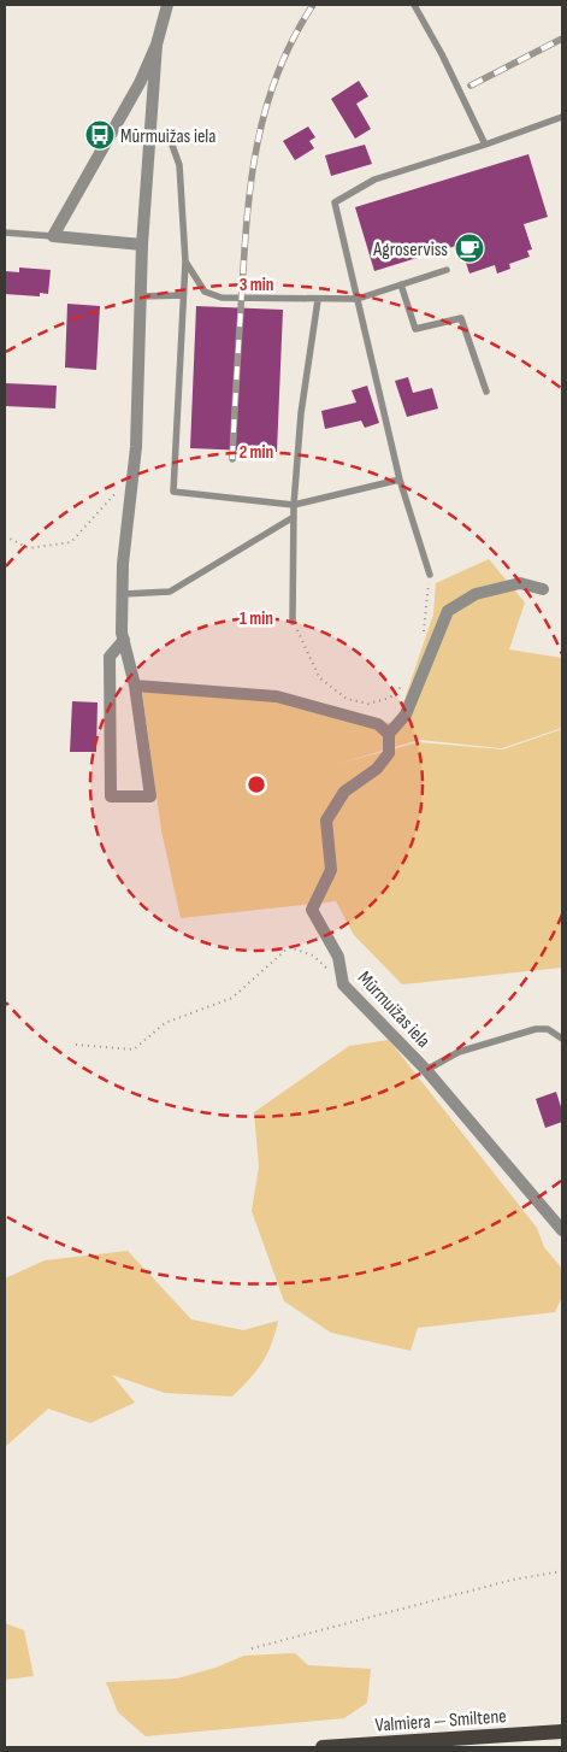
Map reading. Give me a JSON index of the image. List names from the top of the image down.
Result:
{
  "streets": {
    "main road": ["Valmiera — Smiltene"],
    "street": ["Mūrmuižas iela"]
  },
  "places": {
    "bus stop": ["Mūrmuižas iela"],
    "cafe": ["Agroserviss"]
  },
  "rings": ["3 min", "2 min", "1 min"]
}
